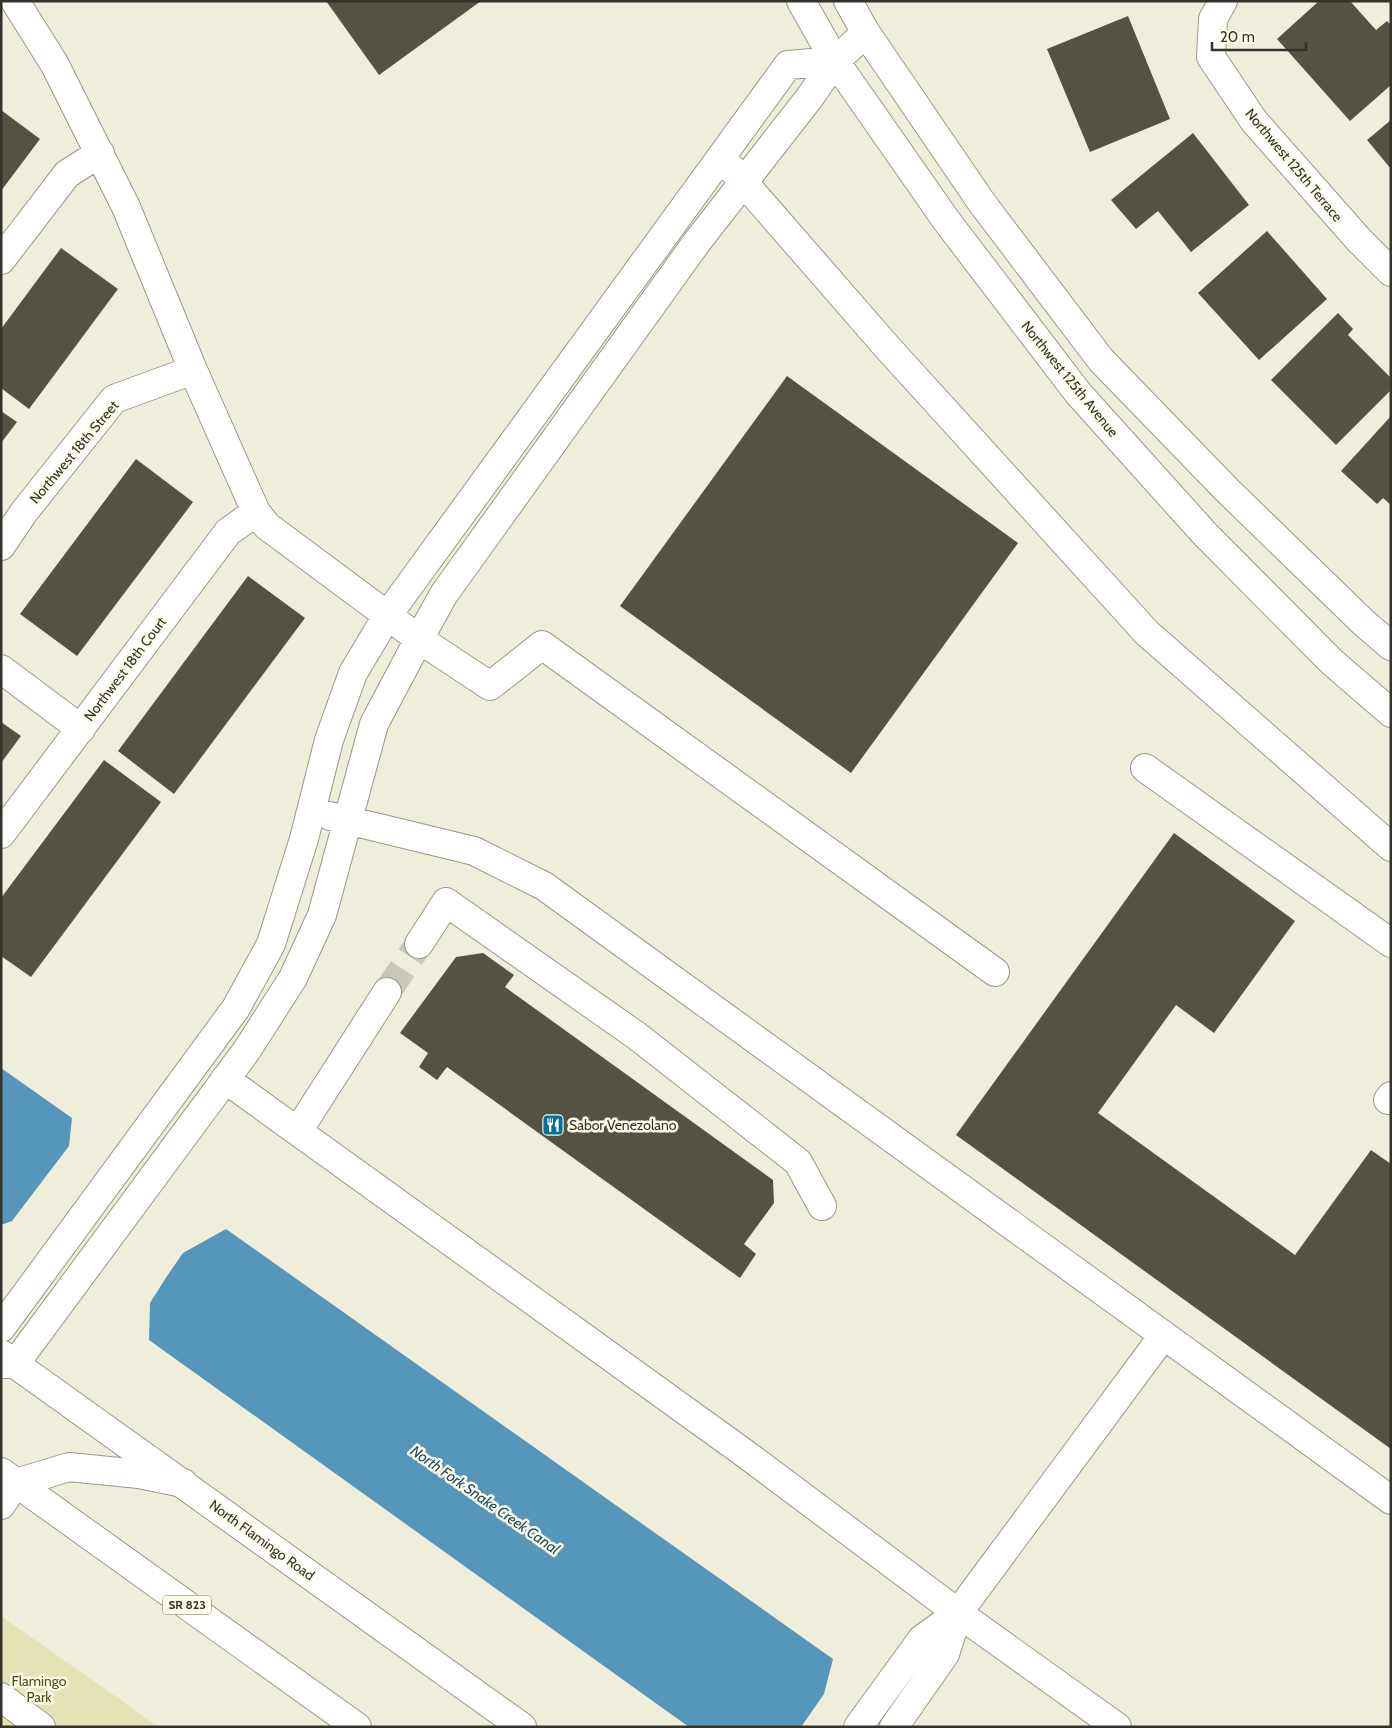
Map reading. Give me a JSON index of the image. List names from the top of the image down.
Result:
{
  "streets": {
    "main road": [
      "Northwest 125th Terrace",
      "Northwest 125th Avenue",
      "Northwest 18th Street",
      "Northwest 18th Court",
      "North Flamingo Road",
      "SR 823"
    ]
  },
  "water": ["North Fork Snake Creek Canal"],
  "parks": ["Flamingo Park"],
  "places": {
    "restaurant": ["Sabor Venezolano"]
  },
  "scale_bar": "20 m"
}
